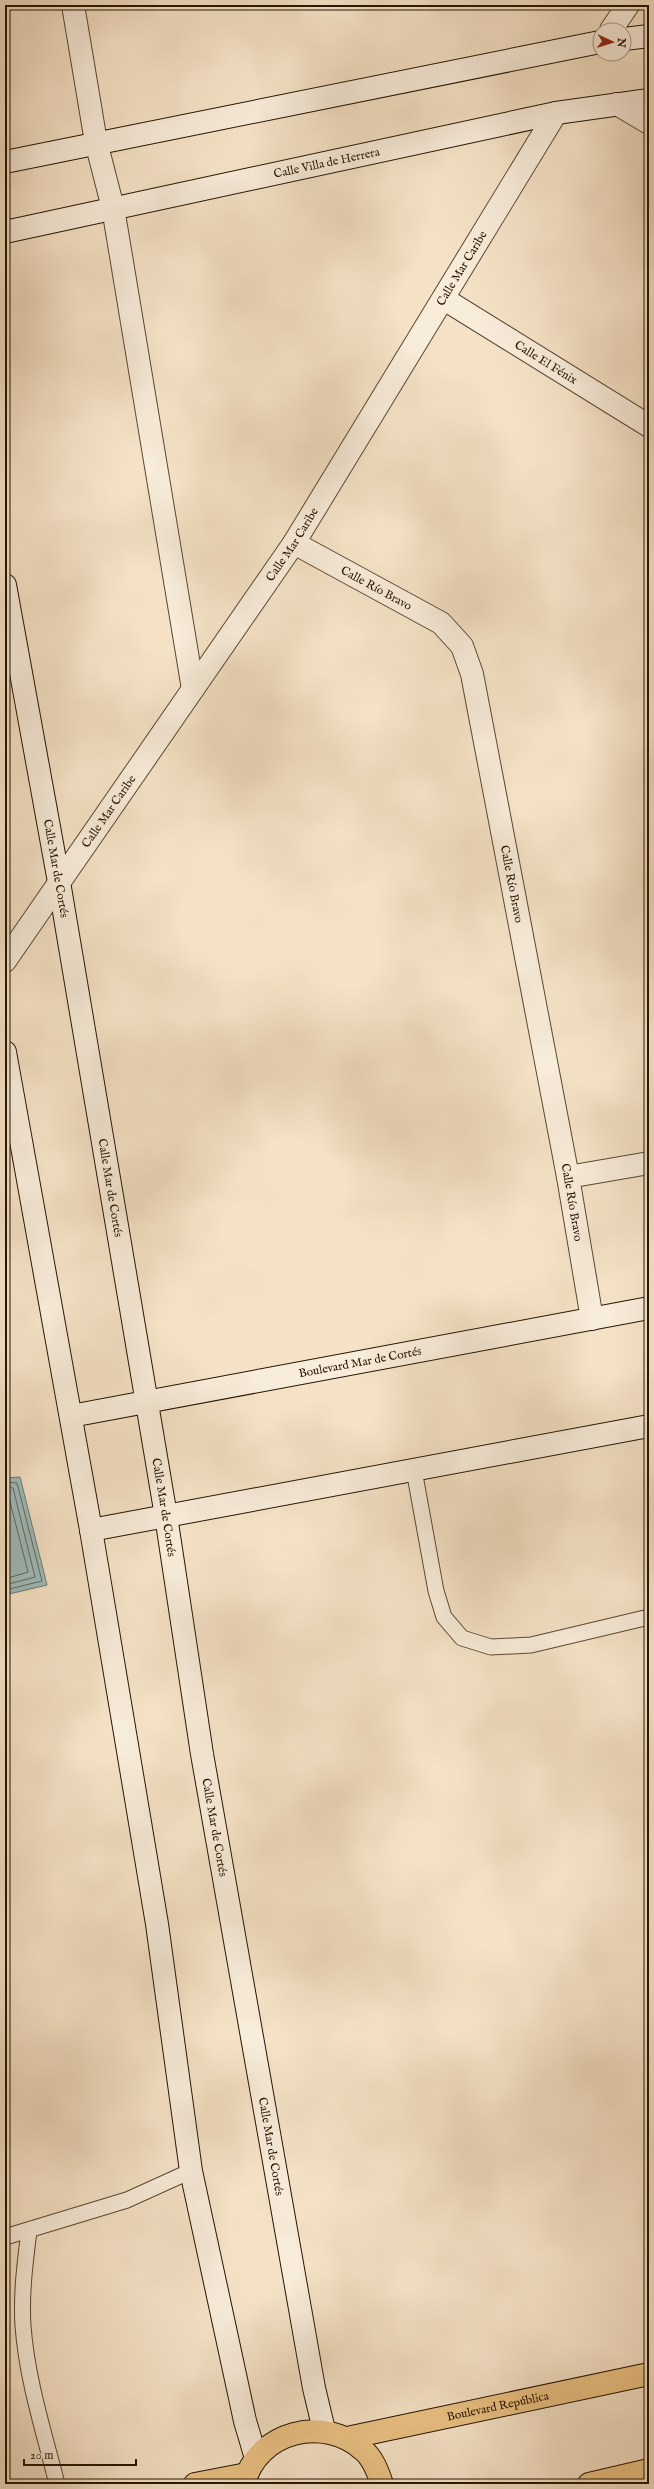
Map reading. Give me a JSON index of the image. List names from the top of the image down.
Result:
{
  "streets": {
    "main road": ["Boulevard República"],
    "street": [
      "Calle Villa de Herrera",
      "Calle Mar Caribe",
      "Calle El Fénix",
      "Calle Río Bravo",
      "Calle Mar de Cortés",
      "Boulevard Mar de Cortés"
    ]
  },
  "crossings": [
    ["Calle Villa de Herrera", "Calle Mar Caribe"],
    ["Calle Mar Caribe", "Calle El Fénix"],
    ["Calle Mar Caribe", "Calle Río Bravo"],
    ["Calle Mar Caribe", "Calle Mar de Cortés"],
    ["Calle Río Bravo", "Boulevard Mar de Cortés"],
    ["Calle Mar de Cortés", "Boulevard Mar de Cortés"]
  ],
  "scale_bar": "20 m",
  "north": "right"
}
